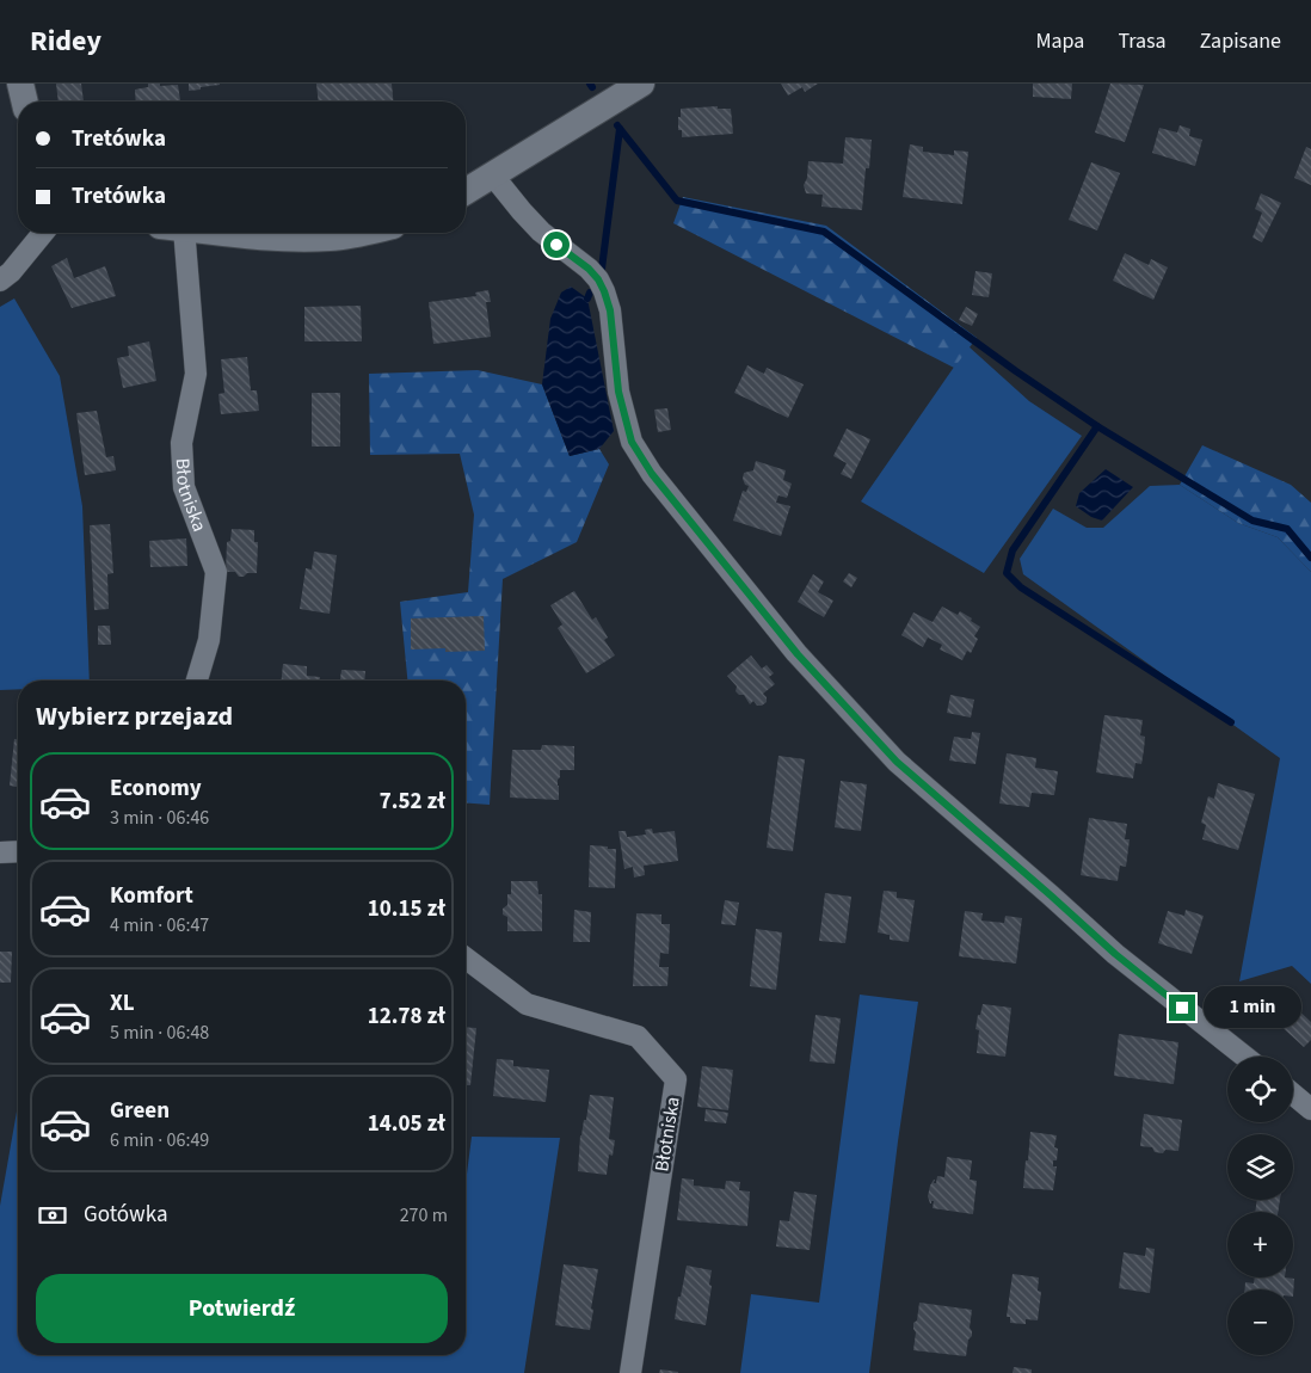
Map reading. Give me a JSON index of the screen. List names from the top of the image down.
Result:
{
  "streets": {
    "street": ["Błotniska"]
  },
  "page": {
    "header": "Ridey",
    "nav": ["Mapa", "Trasa", "Zapisane"],
    "banner": ["Tretówka", "Tretówka"],
    "heading": "Wybierz przejazd",
    "list": [
      {
        "name": "Economy",
        "note": "3 min · 06:46",
        "value": "7.52 zł"
      },
      {
        "name": "Komfort",
        "note": "4 min · 06:47",
        "value": "10.15 zł"
      },
      {
        "name": "XL",
        "note": "5 min · 06:48",
        "value": "12.78 zł"
      },
      {
        "name": "Green",
        "note": "6 min · 06:49",
        "value": "14.05 zł"
      }
    ],
    "bubble": "1 min",
    "map_buttons": ["+", "−"],
    "pay": ["Gotówka", "270 m"],
    "buttons": "Potwierdź"
  }
}
